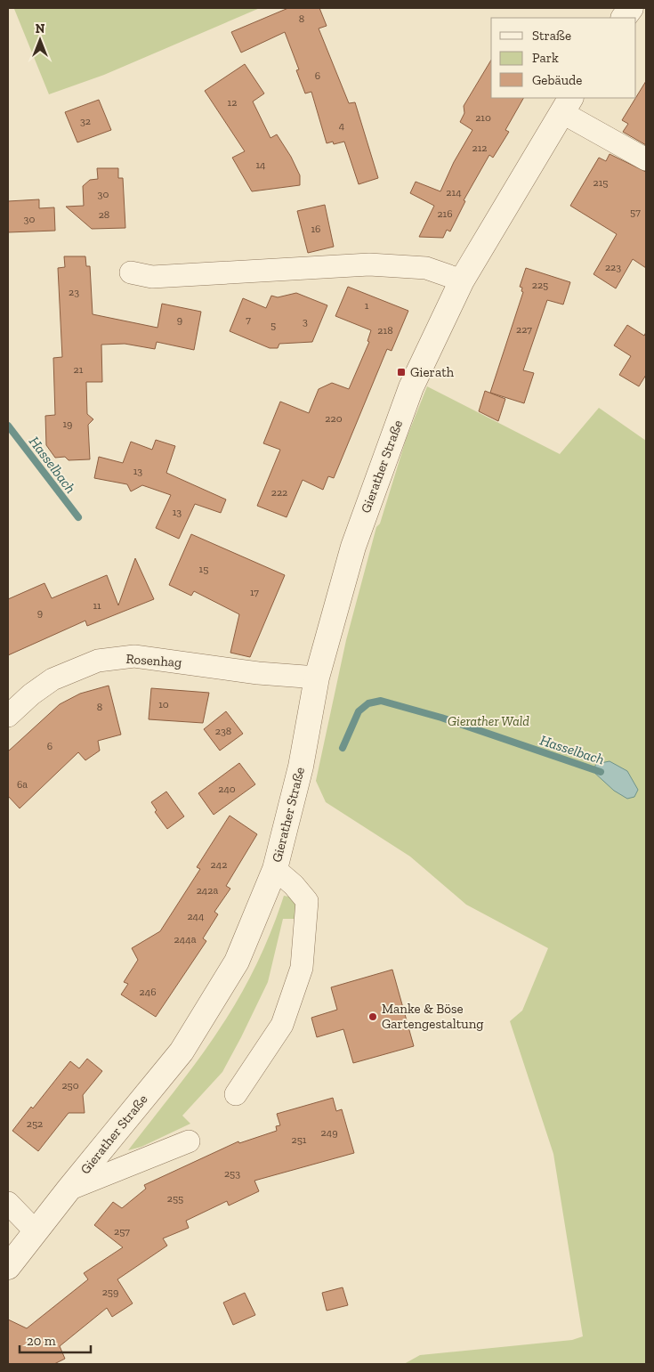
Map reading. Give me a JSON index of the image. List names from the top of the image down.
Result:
{
  "streets": {
    "street": ["Gierather Straße", "Rosenhag"]
  },
  "crossings": [
    ["Gierather Straße", "Rosenhag"]
  ],
  "water": ["Hasselbach"],
  "parks": ["Gierather Wald"],
  "places": {
    "transit": ["Gierath"],
    "other": ["Manke & Böse Gartengestaltung"]
  },
  "house_numbers": [
    "8",
    "6",
    "12",
    "210",
    "32",
    "4",
    "212",
    "14",
    "215",
    "214",
    "30",
    "57",
    "216",
    "28",
    "30",
    "16",
    "223",
    "225",
    "23",
    "1",
    "9",
    "7",
    "3",
    "5",
    "227",
    "218",
    "21",
    "220",
    "19",
    "13",
    "222",
    "13",
    "15",
    "17",
    "11",
    "9",
    "10",
    "8",
    "238",
    "6",
    "6a",
    "240",
    "242",
    "242a",
    "244",
    "244a",
    "246",
    "250",
    "252",
    "249",
    "251",
    "253",
    "255",
    "257",
    "259"
  ],
  "legend": ["Straße", "Park", "Gebäude"],
  "scale_bar": "20 m",
  "north": "top"
}
